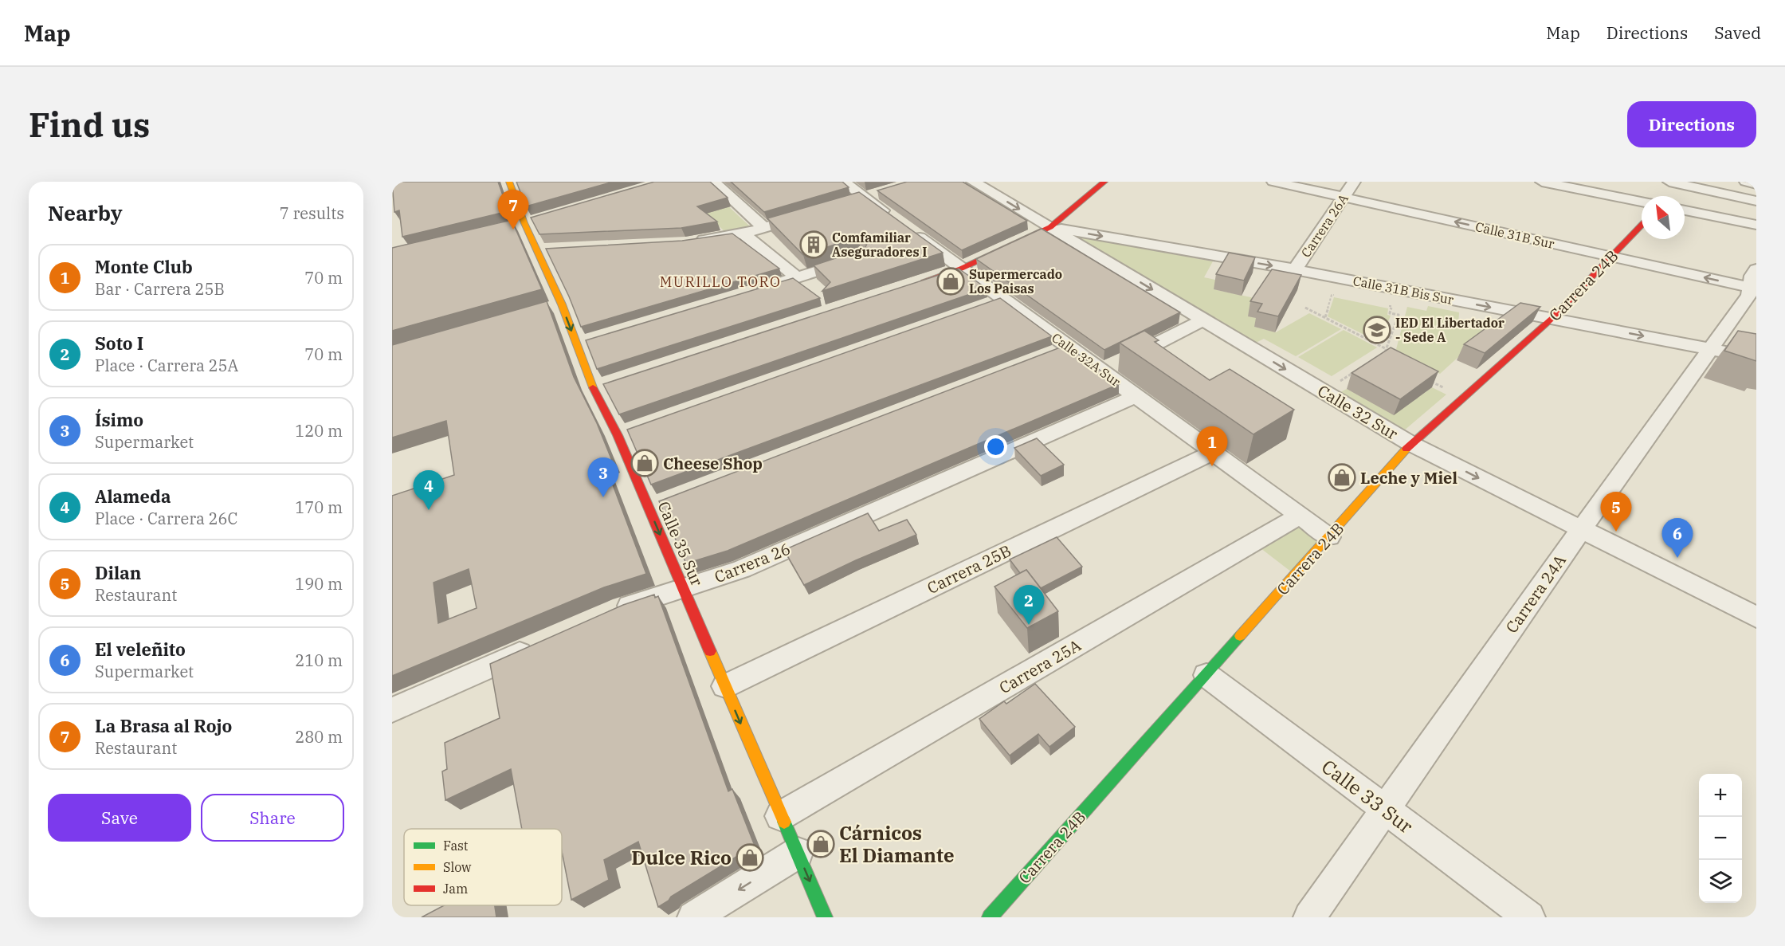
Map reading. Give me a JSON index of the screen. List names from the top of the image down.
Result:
{
  "streets": {
    "street": [
      "Carrera 26A",
      "Calle 31B Sur",
      "Carrera 24B",
      "Calle 31B Bis Sur",
      "Calle 32A Sur",
      "Calle 32 Sur",
      "Calle 35 Sur",
      "Carrera 26",
      "Carrera 25B",
      "Carrera 24A",
      "Carrera 25A",
      "Calle 33 Sur"
    ]
  },
  "crossings": [
    ["Carrera 26A", "Calle 31B Sur"],
    ["Carrera 26A", "Calle 31B Bis Sur"],
    ["Calle 31B Sur", "Carrera 24B"],
    ["Calle 31B Sur", "Carrera 24A"],
    ["Carrera 24B", "Calle 31B Bis Sur"],
    ["Carrera 24B", "Calle 32A Sur"],
    ["Carrera 24B", "Calle 32 Sur"],
    ["Carrera 24B", "Calle 33 Sur"],
    ["Calle 31B Bis Sur", "Calle 32 Sur"],
    ["Calle 31B Bis Sur", "Carrera 24A"],
    ["Calle 32A Sur", "Carrera 26"],
    ["Calle 32A Sur", "Carrera 25B"],
    ["Calle 32A Sur", "Carrera 25A"],
    ["Calle 32 Sur", "Carrera 24A"],
    ["Calle 35 Sur", "Carrera 26"],
    ["Calle 35 Sur", "Carrera 25B"],
    ["Calle 35 Sur", "Carrera 25A"],
    ["Carrera 24A", "Calle 33 Sur"]
  ],
  "one_way": ["Calle 32 Sur", "Calle 35 Sur"],
  "districts": ["MURILLO TORO"],
  "places": {
    "building": ["Comfamiliar Aseguradores I"],
    "shop": [
      "Supermercado Los Paisas",
      "Cheese Shop",
      "Leche y Miel",
      "Cárnicos El Diamante",
      "Dulce Rico"
    ],
    "school or university": ["IED El Libertador - Sede A"]
  },
  "legend": ["Fast", "Slow", "Jam"],
  "north": "top left",
  "page": {
    "header": "Map",
    "nav": ["Map", "Directions", "Saved"],
    "buttons": [
      "Directions",
      ["Save", "Share"]
    ],
    "title": "Find us",
    "heading": ["Nearby", "7 results"],
    "pins": [
      "7",
      "1",
      "3",
      "4",
      "5",
      "6",
      "2"
    ],
    "list": [
      {
        "mark": "1",
        "name": "Monte Club",
        "note": "Bar · Carrera 25B",
        "value": "70 m"
      },
      {
        "mark": "2",
        "name": "Soto I",
        "note": "Place · Carrera 25A",
        "value": "70 m"
      },
      {
        "mark": "3",
        "name": "Ísimo",
        "note": "Supermarket",
        "value": "120 m"
      },
      {
        "mark": "4",
        "name": "Alameda",
        "note": "Place · Carrera 26C",
        "value": "170 m"
      },
      {
        "mark": "5",
        "name": "Dilan",
        "note": "Restaurant",
        "value": "190 m"
      },
      {
        "mark": "6",
        "name": "El veleñito",
        "note": "Supermarket",
        "value": "210 m"
      },
      {
        "mark": "7",
        "name": "La Brasa al Rojo",
        "note": "Restaurant",
        "value": "280 m"
      }
    ],
    "map_buttons": ["+", "−"]
  }
}
